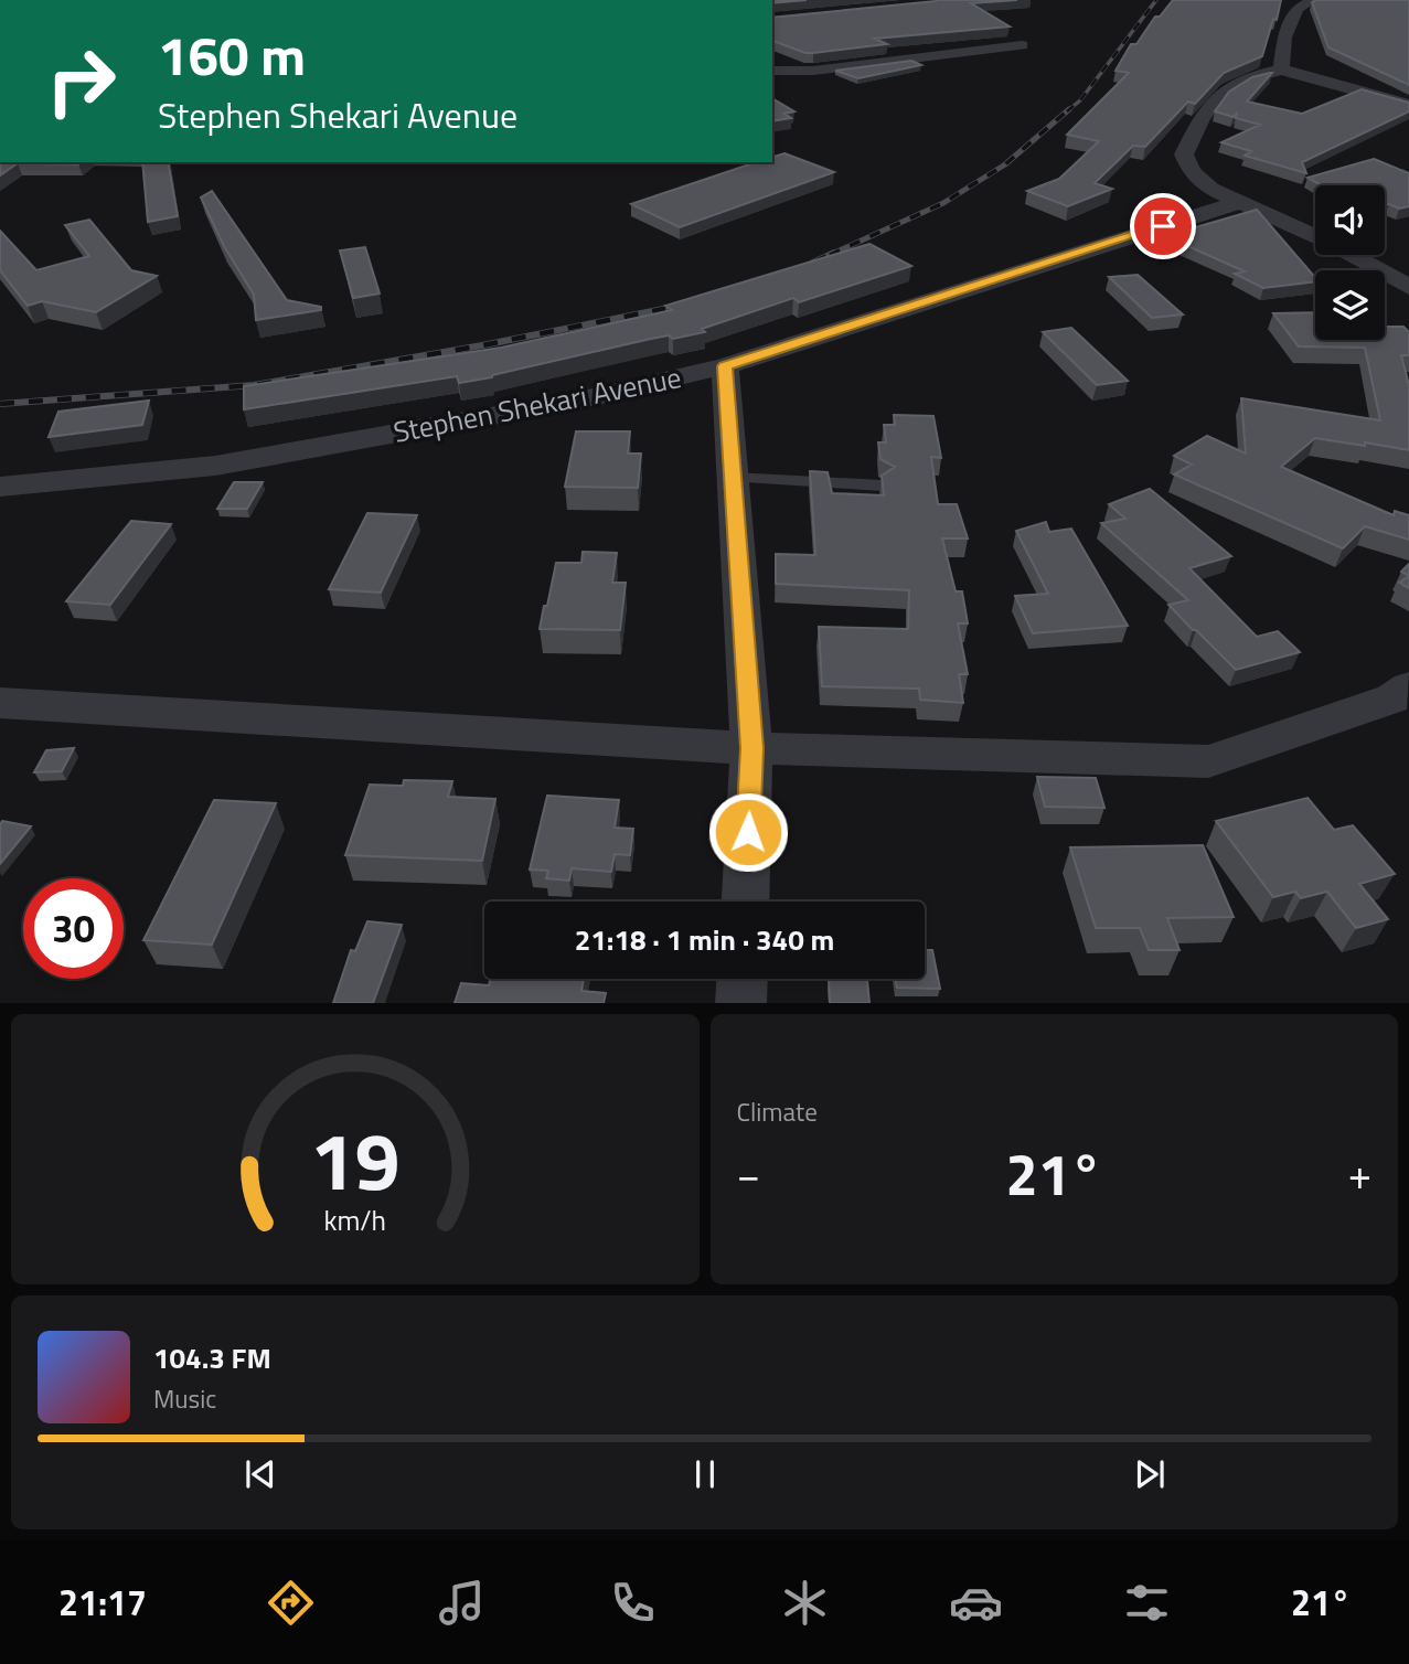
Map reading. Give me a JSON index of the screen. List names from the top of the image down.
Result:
{
  "streets": {
    "street": ["Stephen Shekari Avenue"]
  },
  "page": {
    "turn": ["160 m", "Stephen Shekari Avenue"],
    "limit": "30",
    "trip": "21:18 · 1 min · 340 m",
    "tile": "Climate",
    "heat": ["−", "21°", "+"],
    "song": ["104.3 FM", "Music"],
    "tabs": ["21:17", "21°"],
    "gauge": ["19", "km/h"]
  }
}
